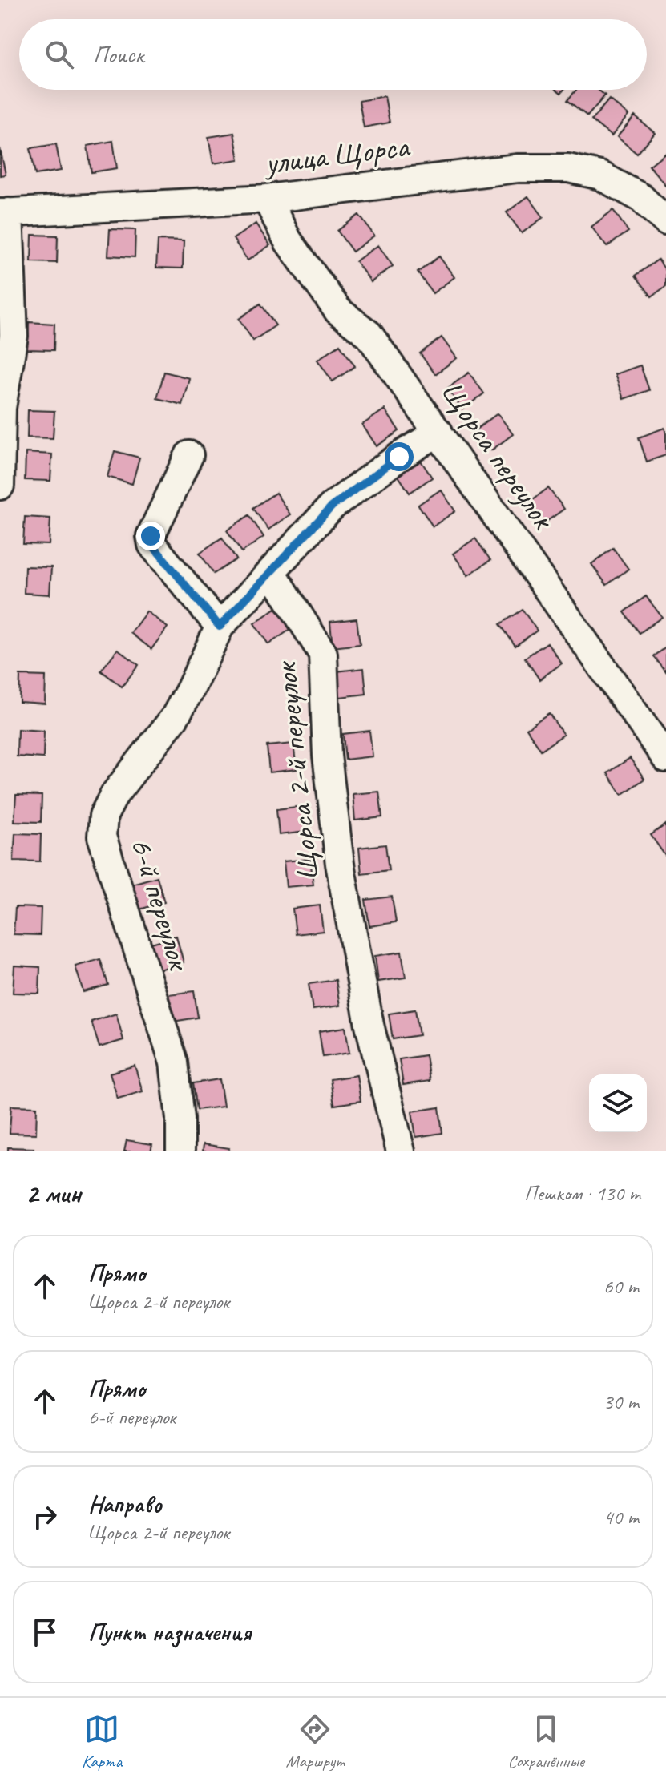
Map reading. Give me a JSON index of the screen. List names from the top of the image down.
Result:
{
  "streets": {
    "street": [
      "улица Щорса",
      "Щорса переулок",
      "Щорса 2-й переулок",
      "6-й переулок"
    ]
  },
  "crossings": [
    ["улица Щорса", "Щорса переулок"],
    ["Щорса 2-й переулок", "6-й переулок"]
  ],
  "page": {
    "search": "Поиск",
    "heading": ["2 мин", "Пешком · 130 m"],
    "list": [
      ["Прямо", "Щорса 2-й переулок", "60 m"],
      ["Прямо", "6-й переулок", "30 m"],
      ["Направо", "Щорса 2-й переулок", "40 m"],
      "Пункт назначения"
    ],
    "nav": ["Карта", "Маршрут", "Сохранённые"]
  }
}
